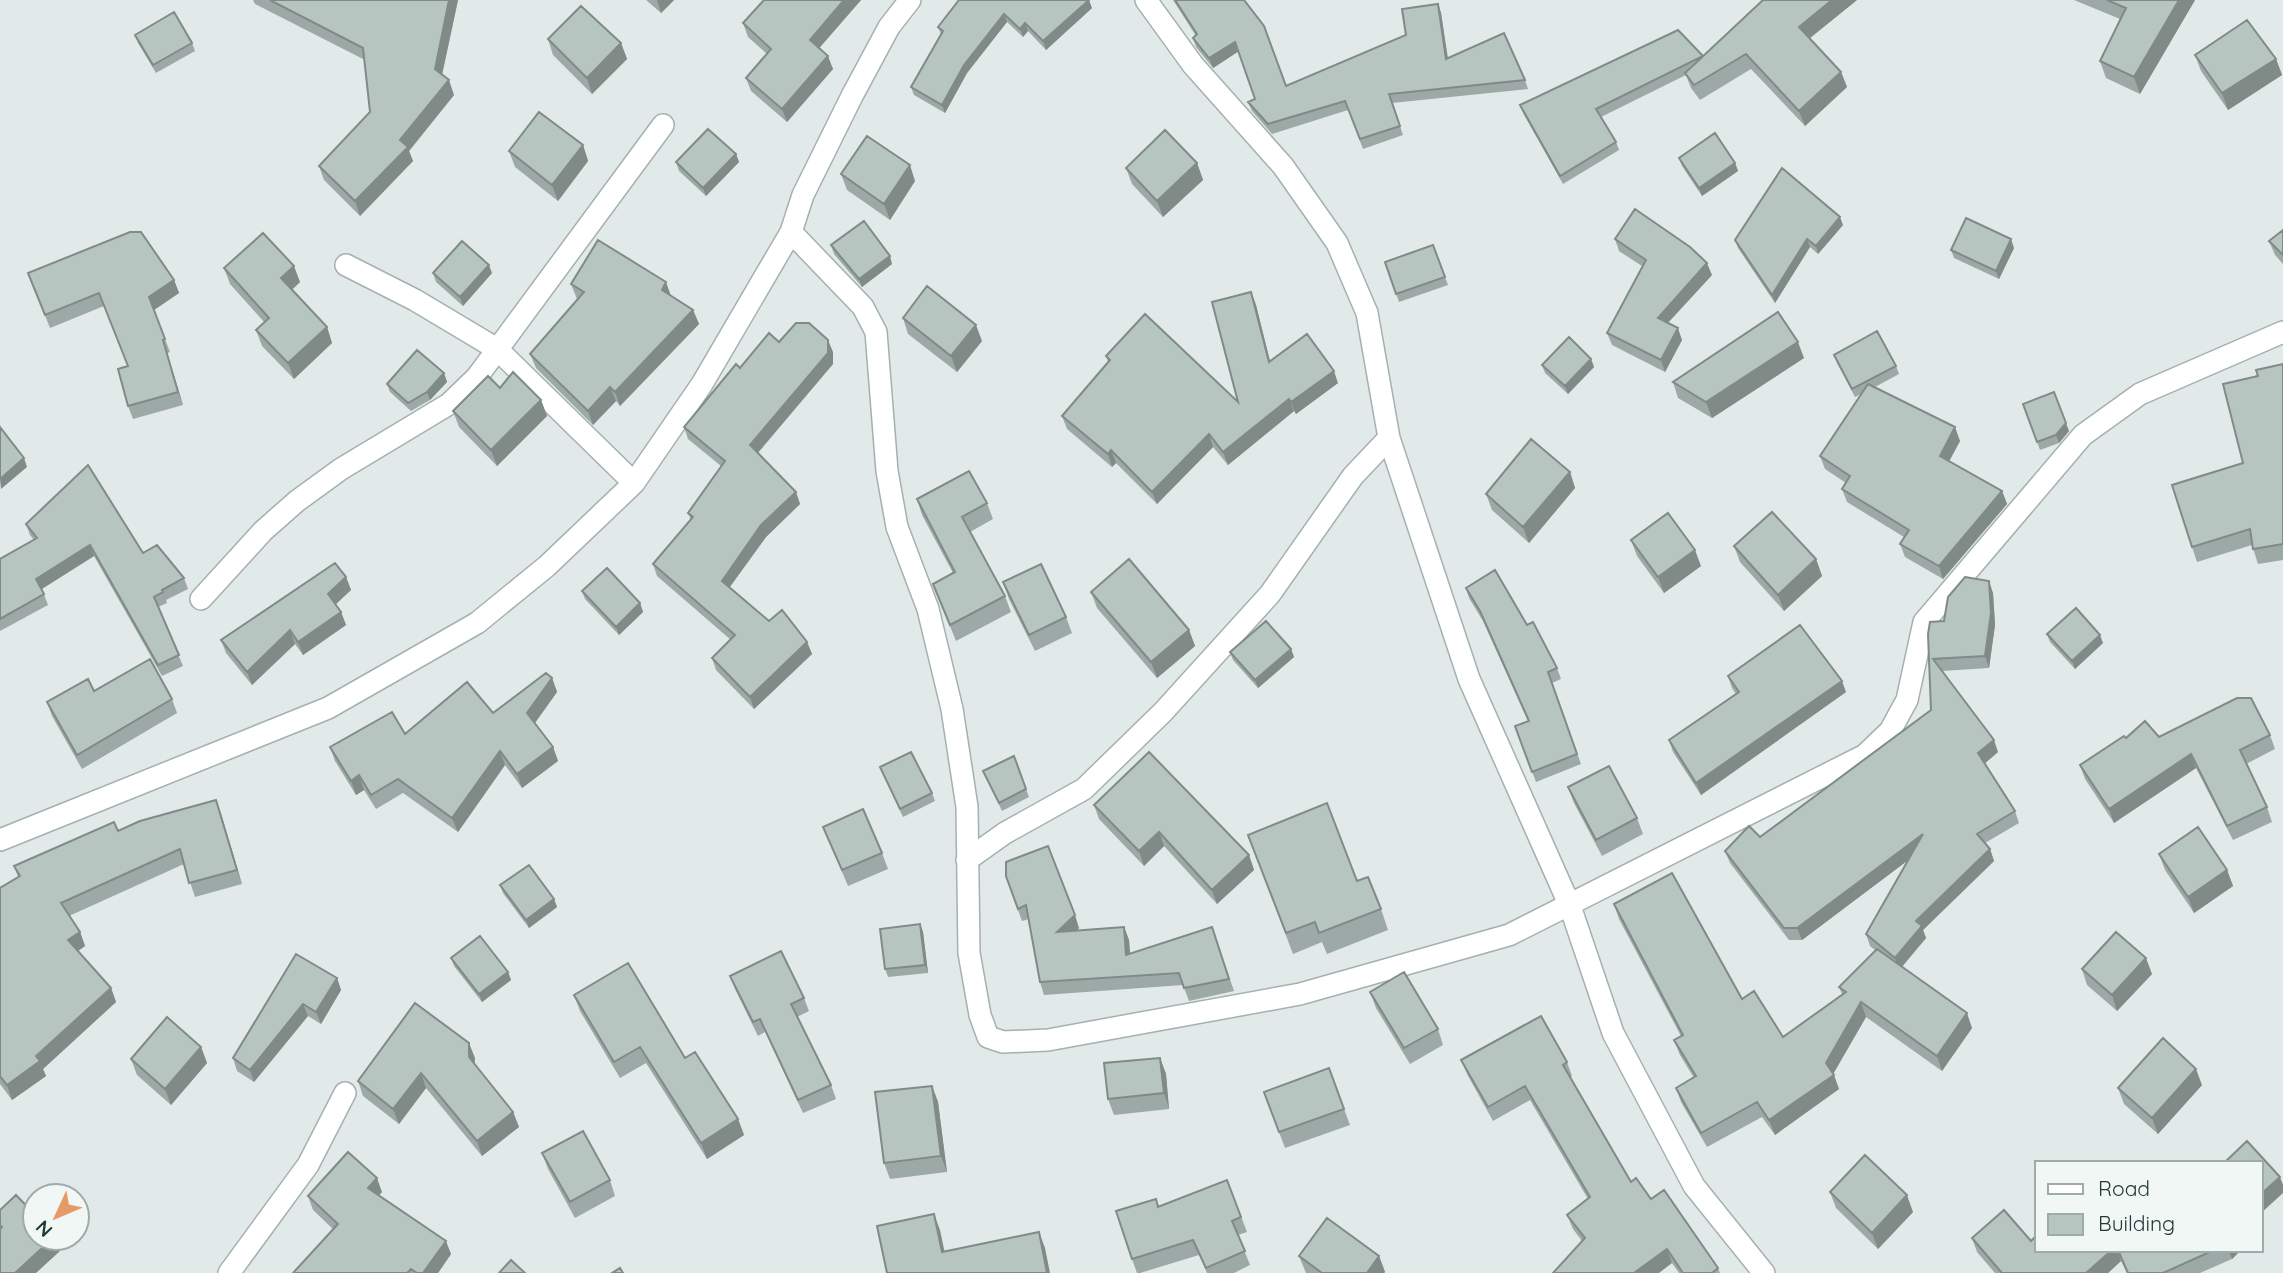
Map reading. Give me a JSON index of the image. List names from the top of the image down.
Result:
{
  "legend": ["Road", "Building"],
  "north": "bottom left"
}
